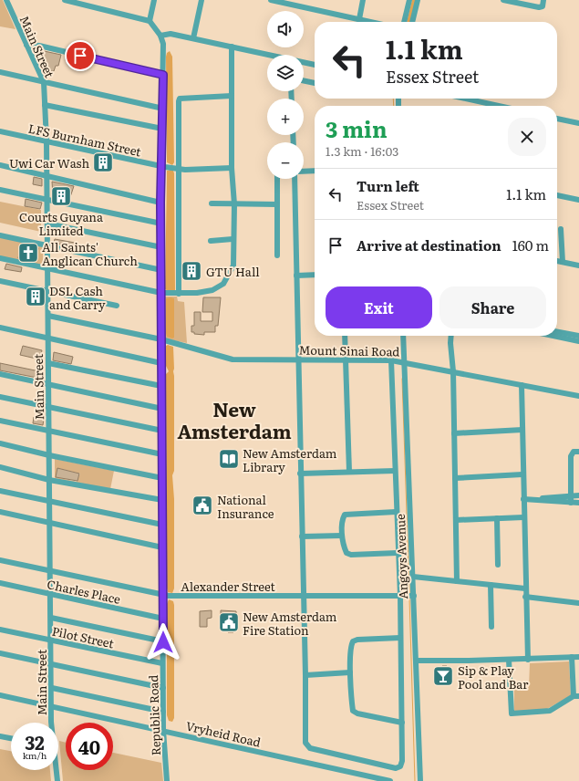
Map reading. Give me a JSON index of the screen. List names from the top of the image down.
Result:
{
  "streets": {
    "street": [
      "Main Street",
      "LFS Burnham Street",
      "Mount Sinai Road",
      "Angoys Avenue",
      "Alexander Street",
      "Charles Place",
      "Pilot Street",
      "Republic Road",
      "Vryheid Road"
    ]
  },
  "crossings": [
    ["Main Street", "LFS Burnham Street"],
    ["Main Street", "Mount Sinai Road"],
    ["Main Street", "Alexander Street"],
    ["Main Street", "Charles Place"],
    ["Main Street", "Pilot Street"],
    ["Main Street", "Vryheid Road"],
    ["LFS Burnham Street", "Republic Road"],
    ["Mount Sinai Road", "Angoys Avenue"],
    ["Mount Sinai Road", "Republic Road"],
    ["Angoys Avenue", "Alexander Street"],
    ["Alexander Street", "Republic Road"],
    ["Charles Place", "Republic Road"],
    ["Pilot Street", "Republic Road"],
    ["Republic Road", "Vryheid Road"]
  ],
  "districts": ["New Amsterdam"],
  "places": {
    "building": [
      "Uwi Car Wash",
      "Courts Guyana Limited",
      "GTU Hall",
      "DSL Cash and Carry"
    ],
    "church": ["All Saints' Anglican Church"],
    "library": ["New Amsterdam Library"],
    "public building": ["National Insurance", "New Amsterdam Fire Station"],
    "bar": ["Sip & Play Pool and Bar"]
  },
  "page": {
    "map_buttons": ["+", "−"],
    "turn": ["1.1 km", "Essex Street"],
    "heading": ["3 min", "1.3 km · 16:03"],
    "list": [
      {
        "name": "Turn left",
        "note": "Essex Street",
        "value": "1.1 km"
      },
      {
        "name": "Arrive at destination",
        "value": "160 m"
      }
    ],
    "buttons": ["Exit", "Share"],
    "speed": "32 km/h",
    "limit": "40"
  }
}
